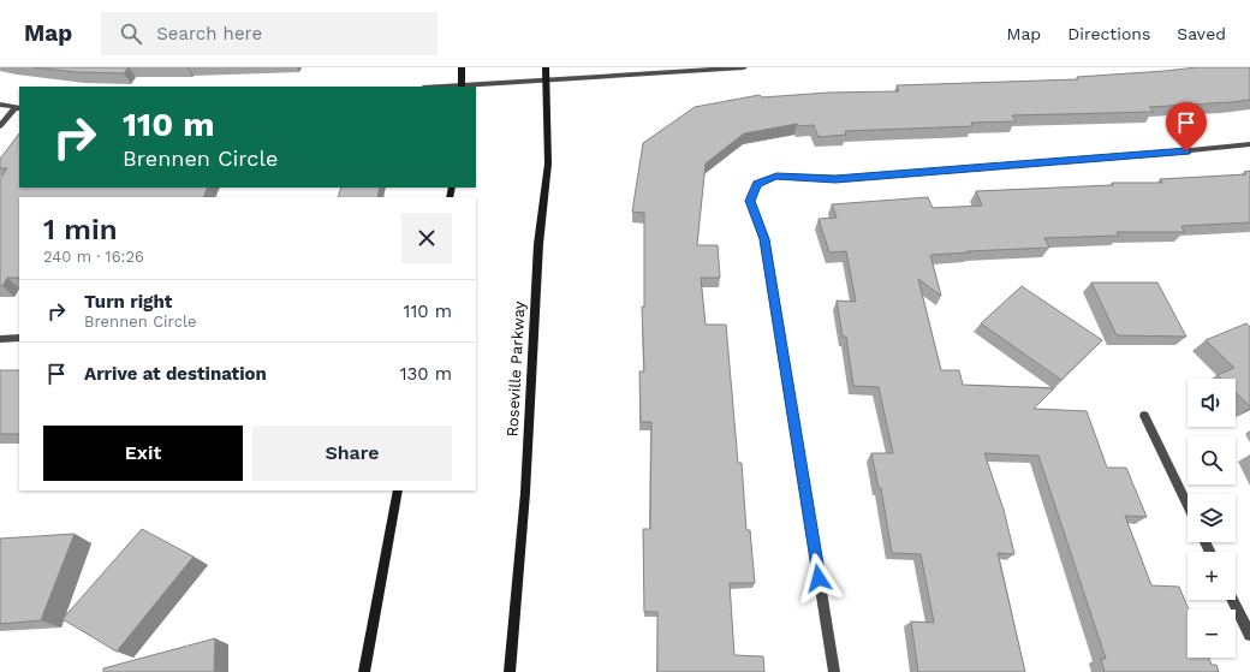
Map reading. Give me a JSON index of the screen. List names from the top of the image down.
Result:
{
  "streets": {
    "main road": ["Roseville Parkway"]
  },
  "page": {
    "header": "Map",
    "search": "Search here",
    "nav": ["Map", "Directions", "Saved"],
    "turn": ["110 m", "Brennen Circle"],
    "heading": ["1 min", "240 m · 16:26"],
    "list": [
      {
        "name": "Turn right",
        "note": "Brennen Circle",
        "value": "110 m"
      },
      {
        "name": "Arrive at destination",
        "value": "130 m"
      }
    ],
    "map_buttons": ["+", "−"],
    "buttons": ["Exit", "Share"]
  }
}
